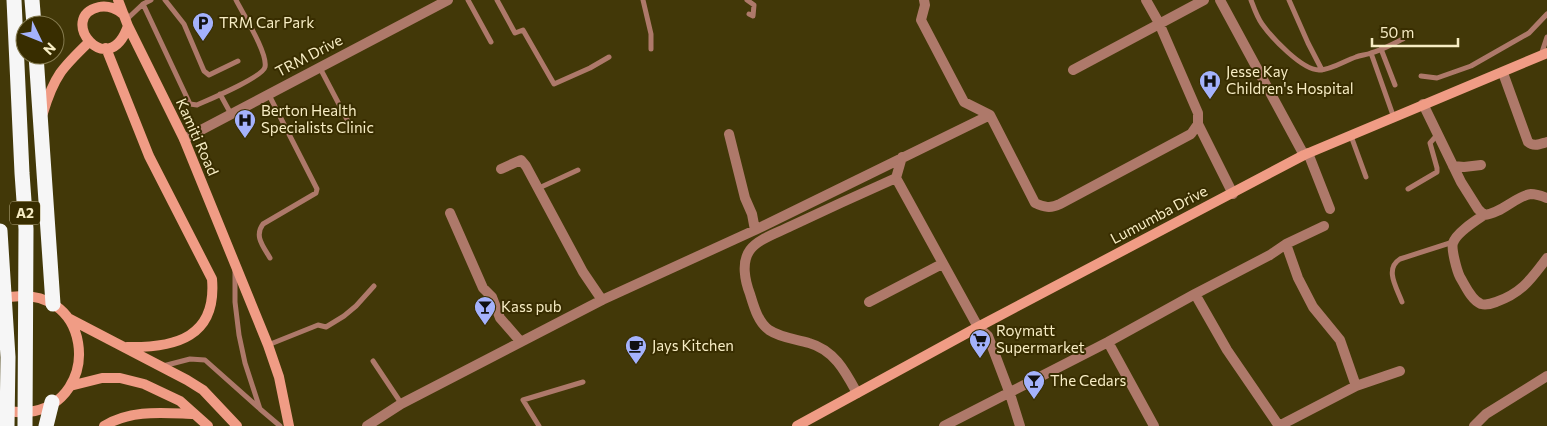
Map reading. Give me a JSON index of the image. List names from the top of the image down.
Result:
{
  "streets": {
    "highway": ["A2"],
    "main road": ["Kamiti Road", "Lumumba Drive"],
    "street": ["TRM Drive"]
  },
  "crossings": [
    ["TRM Drive", "Kamiti Road"]
  ],
  "places": {
    "parking": ["TRM Car Park"],
    "hospital": ["Jesse Kay Children's Hospital", "Berton Health Specialists Clinic"],
    "bar": ["Kass pub", "The Cedars"],
    "supermarket": ["Roymatt Supermarket"],
    "cafe": ["Jays Kitchen"]
  },
  "scale_bar": "50 m",
  "north": "bottom right"
}
